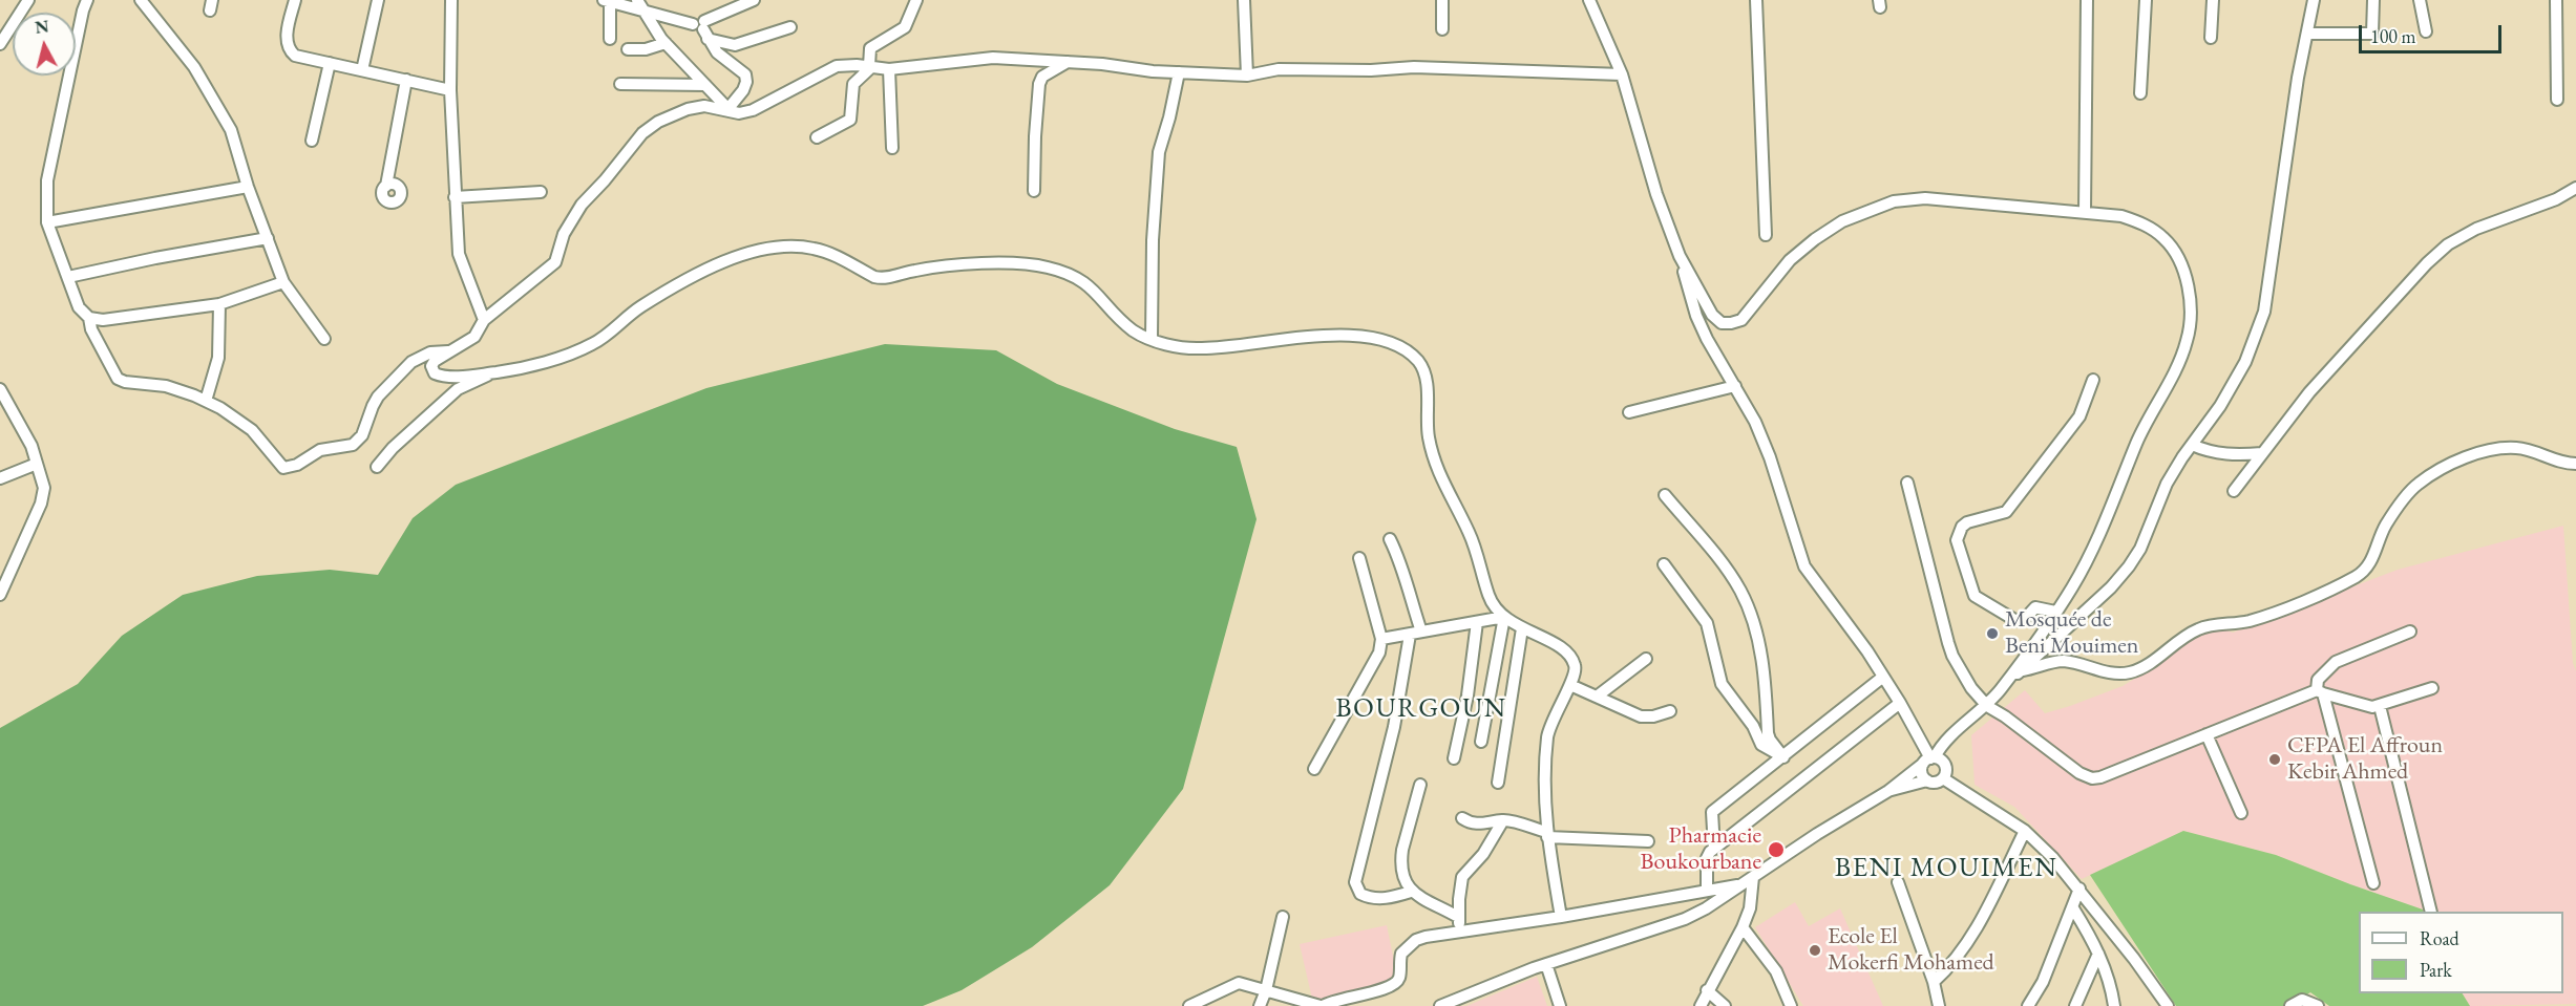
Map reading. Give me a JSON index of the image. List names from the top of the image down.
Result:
{
  "districts": ["BOURGOUN", "BENI MOUIMEN"],
  "places": [
    "Mosquée de Beni Mouimen",
    "CFPA El Affroun Kebir Ahmed",
    "Pharmacie Boukourbane",
    "Ecole El Mokerfi Mohamed"
  ],
  "legend": ["Road", "Park"],
  "scale_bar": "100 m",
  "north": "top"
}
